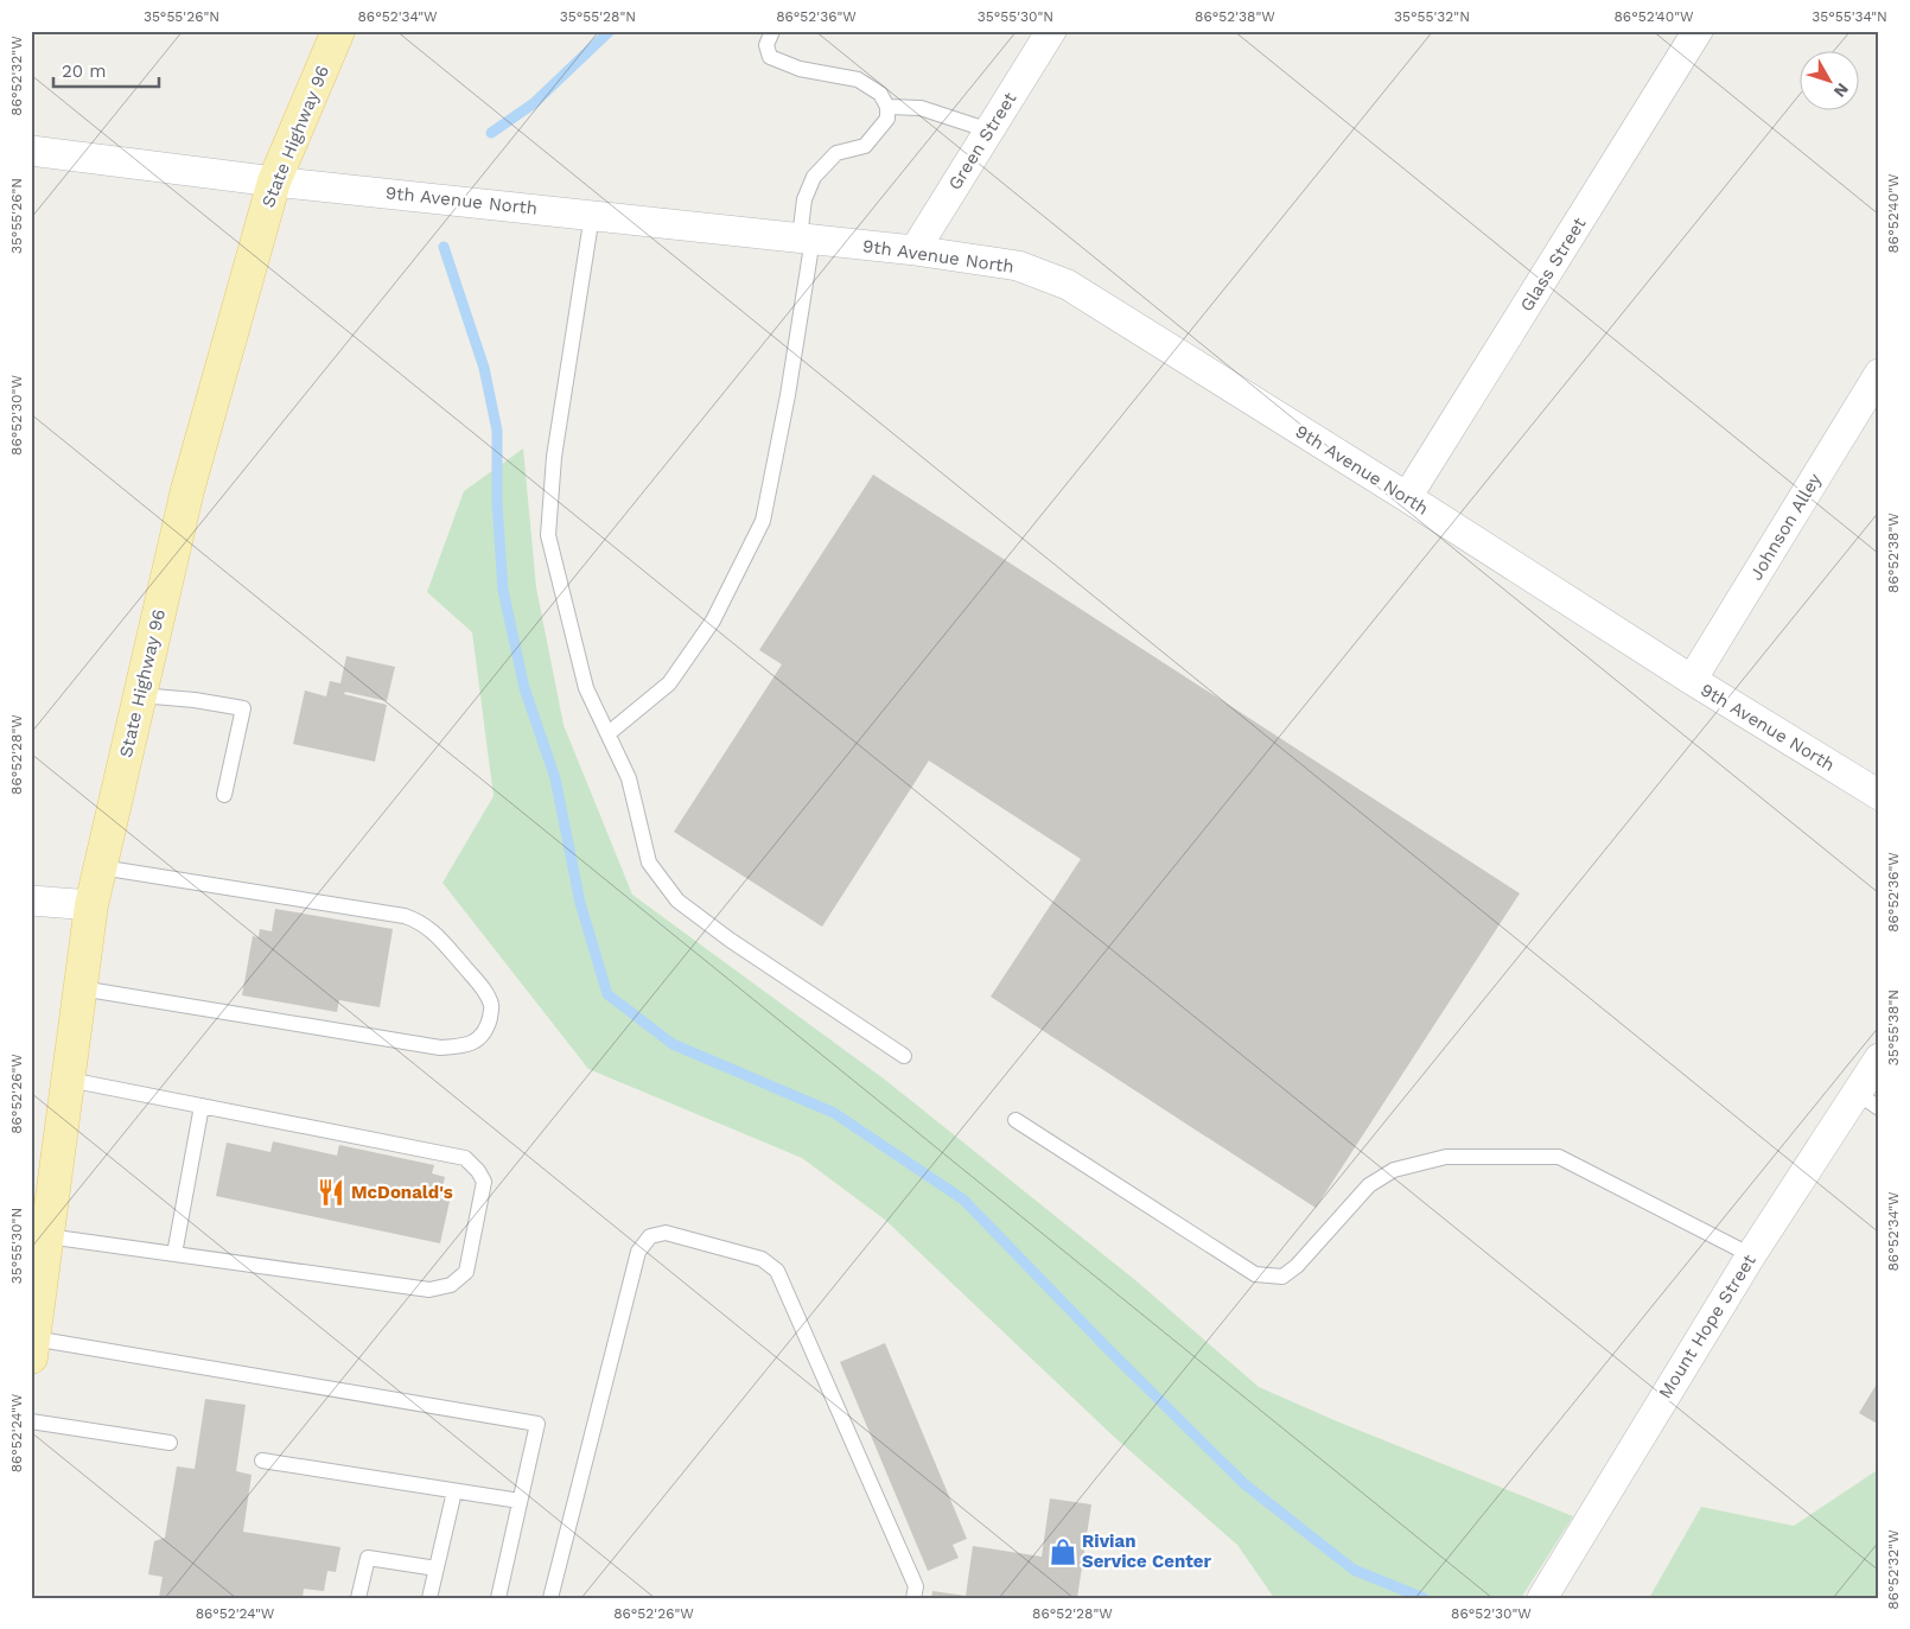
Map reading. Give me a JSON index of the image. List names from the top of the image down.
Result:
{
  "streets": {
    "main road": ["State Highway 96"],
    "street": [
      "Green Street",
      "9th Avenue North",
      "Glass Street",
      "Johnson Alley",
      "Mount Hope Street"
    ]
  },
  "crossings": [
    ["State Highway 96", "9th Avenue North"],
    ["Green Street", "9th Avenue North"],
    ["9th Avenue North", "Glass Street"],
    ["9th Avenue North", "Johnson Alley"]
  ],
  "places": {
    "restaurant": ["McDonald's"],
    "shop": ["Rivian Service Center"]
  },
  "scale_bar": "20 m",
  "north": "bottom right",
  "coordinates": [
    "35°55'26\"N",
    "86°52'34\"W",
    "35°55'28\"N",
    "86°52'36\"W",
    "35°55'30\"N",
    "86°52'38\"W",
    "35°55'32\"N",
    "86°52'40\"W",
    "35°55'34\"N",
    "86°52'32\"W",
    "86°52'30\"W",
    "86°52'28\"W",
    "35°55'38\"N",
    "86°52'26\"W",
    "86°52'24\"W"
  ]
}
